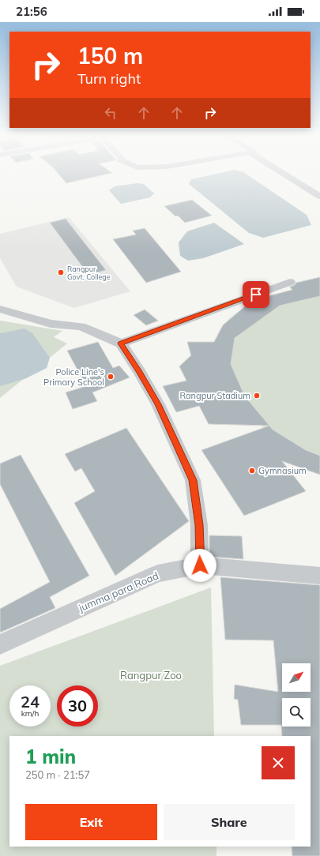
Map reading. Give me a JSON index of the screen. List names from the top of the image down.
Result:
{
  "streets": {
    "street": ["jumma para Road"]
  },
  "parks": ["Rangpur Zoo"],
  "places": [
    "Rangpur Govt. College",
    "Police Line's Primary School",
    "Rangpur Stadium",
    "Gymnasium"
  ],
  "north": "top right",
  "page": {
    "status": "21:56",
    "turn": ["150 m", "Turn right"],
    "speed": "24 km/h",
    "limit": "30",
    "heading": ["1 min", "250 m · 21:57"],
    "buttons": ["Exit", "Share"]
  }
}
